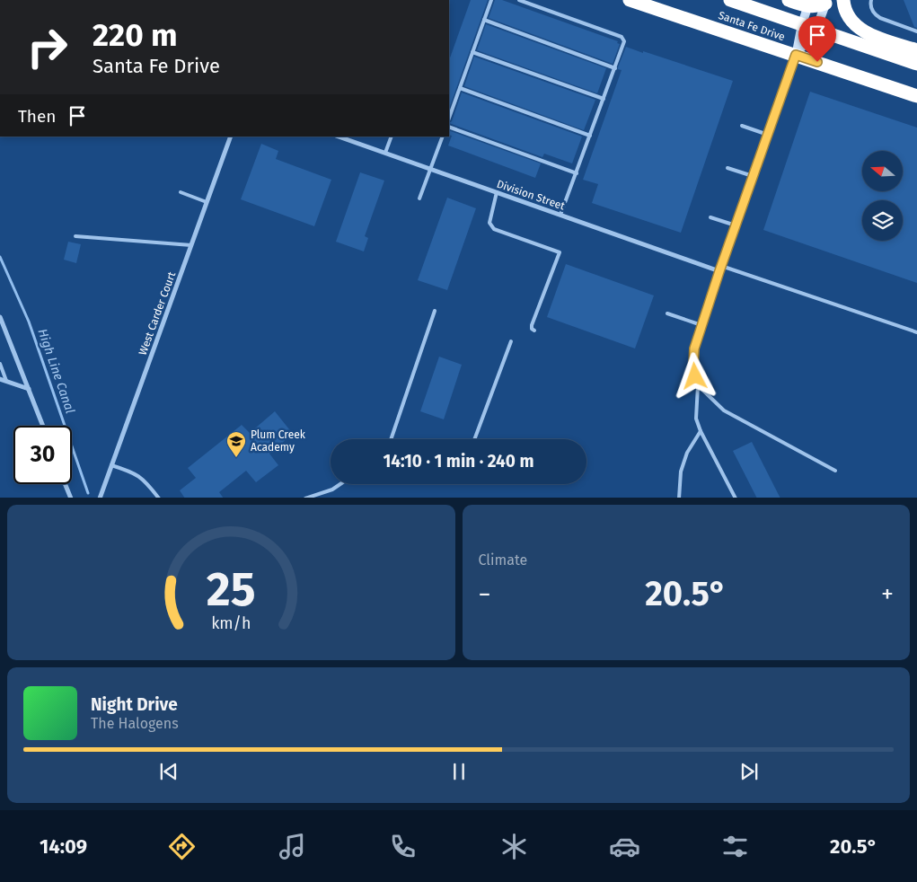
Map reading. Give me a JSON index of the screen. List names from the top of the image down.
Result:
{
  "streets": {
    "highway": ["Santa Fe Drive"],
    "street": ["Division Street", "West Carder Court"]
  },
  "water": ["High Line Canal"],
  "places": {
    "school or university": ["Plum Creek Academy"]
  },
  "north": "left",
  "page": {
    "turn": ["220 m", "Santa Fe Drive"],
    "then": "Then",
    "limit": "30",
    "trip": "14:10 · 1 min · 240 m",
    "tile": "Climate",
    "heat": ["−", "20.5°", "+"],
    "song": ["Night Drive", "The Halogens"],
    "tabs": ["14:09", "20.5°"],
    "gauge": ["25", "km/h"]
  }
}
